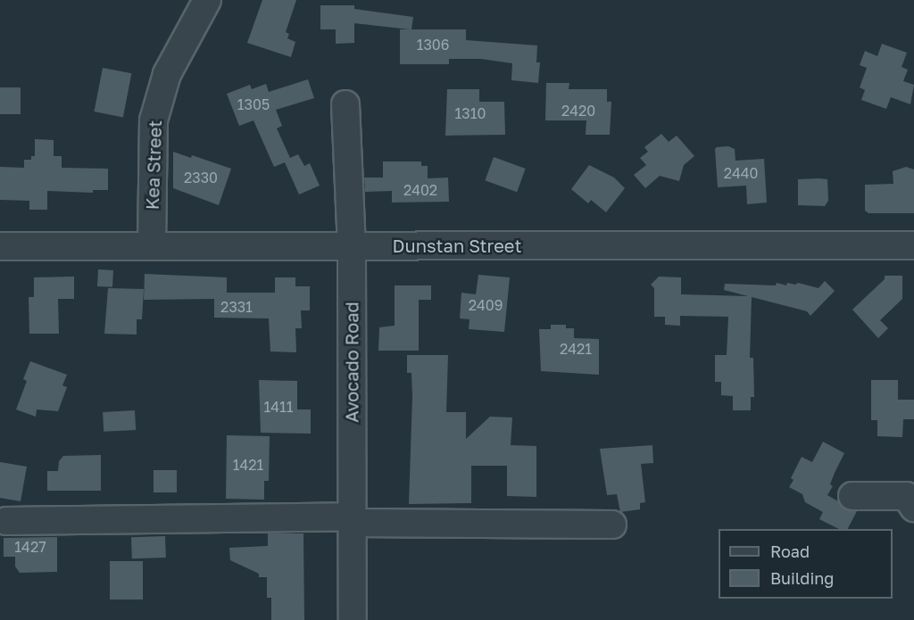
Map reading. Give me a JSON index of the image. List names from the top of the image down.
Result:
{
  "streets": {
    "street": ["Kea Street", "Dunstan Street", "Avocado Road"]
  },
  "crossings": [
    ["Kea Street", "Dunstan Street"],
    ["Dunstan Street", "Avocado Road"]
  ],
  "house_numbers": [
    "1306",
    "1305",
    "2420",
    "1310",
    "2440",
    "2330",
    "2402",
    "2409",
    "2331",
    "2421",
    "1411",
    "1421",
    "1427"
  ],
  "legend": ["Road", "Building"]
}
